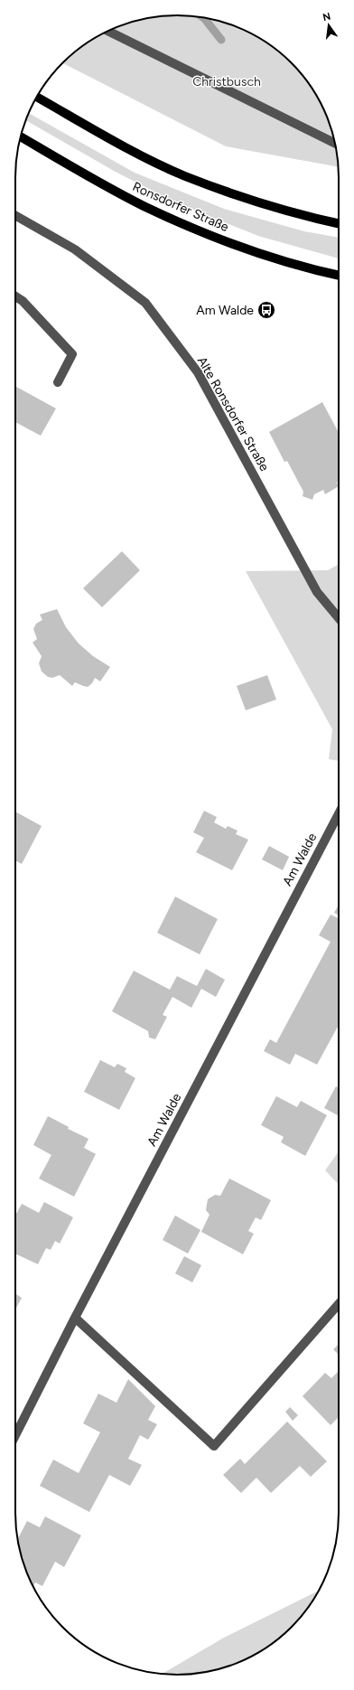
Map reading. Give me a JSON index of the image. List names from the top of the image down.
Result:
{
  "streets": {
    "main road": ["Ronsdorfer Straße"],
    "street": ["Alte Ronsdorfer Straße", "Am Walde"]
  },
  "parks": ["Christbusch"],
  "places": {
    "bus stop": ["Am Walde"]
  },
  "north": "top"
}
